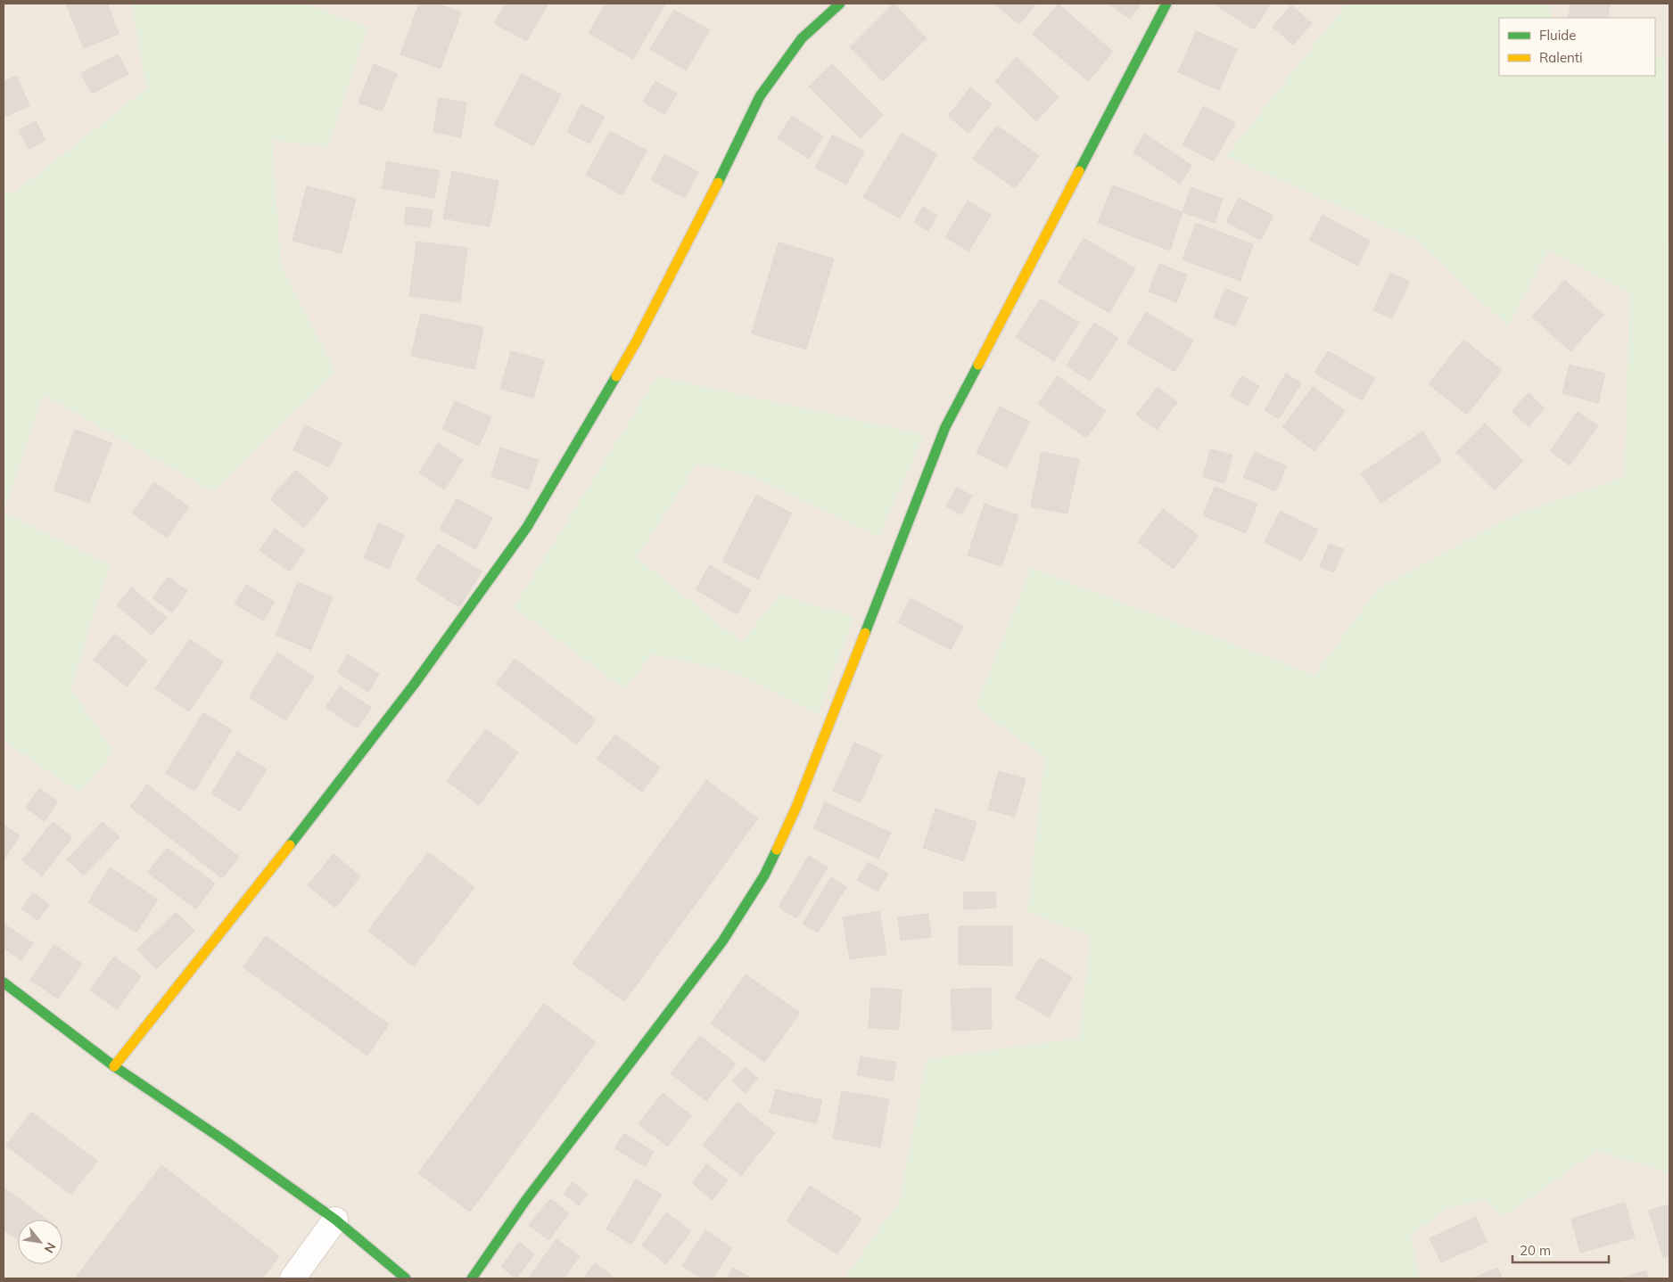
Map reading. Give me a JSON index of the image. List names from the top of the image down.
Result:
{
  "legend": ["Fluide", "Ralenti"],
  "scale_bar": "20 m",
  "north": "bottom right"
}
